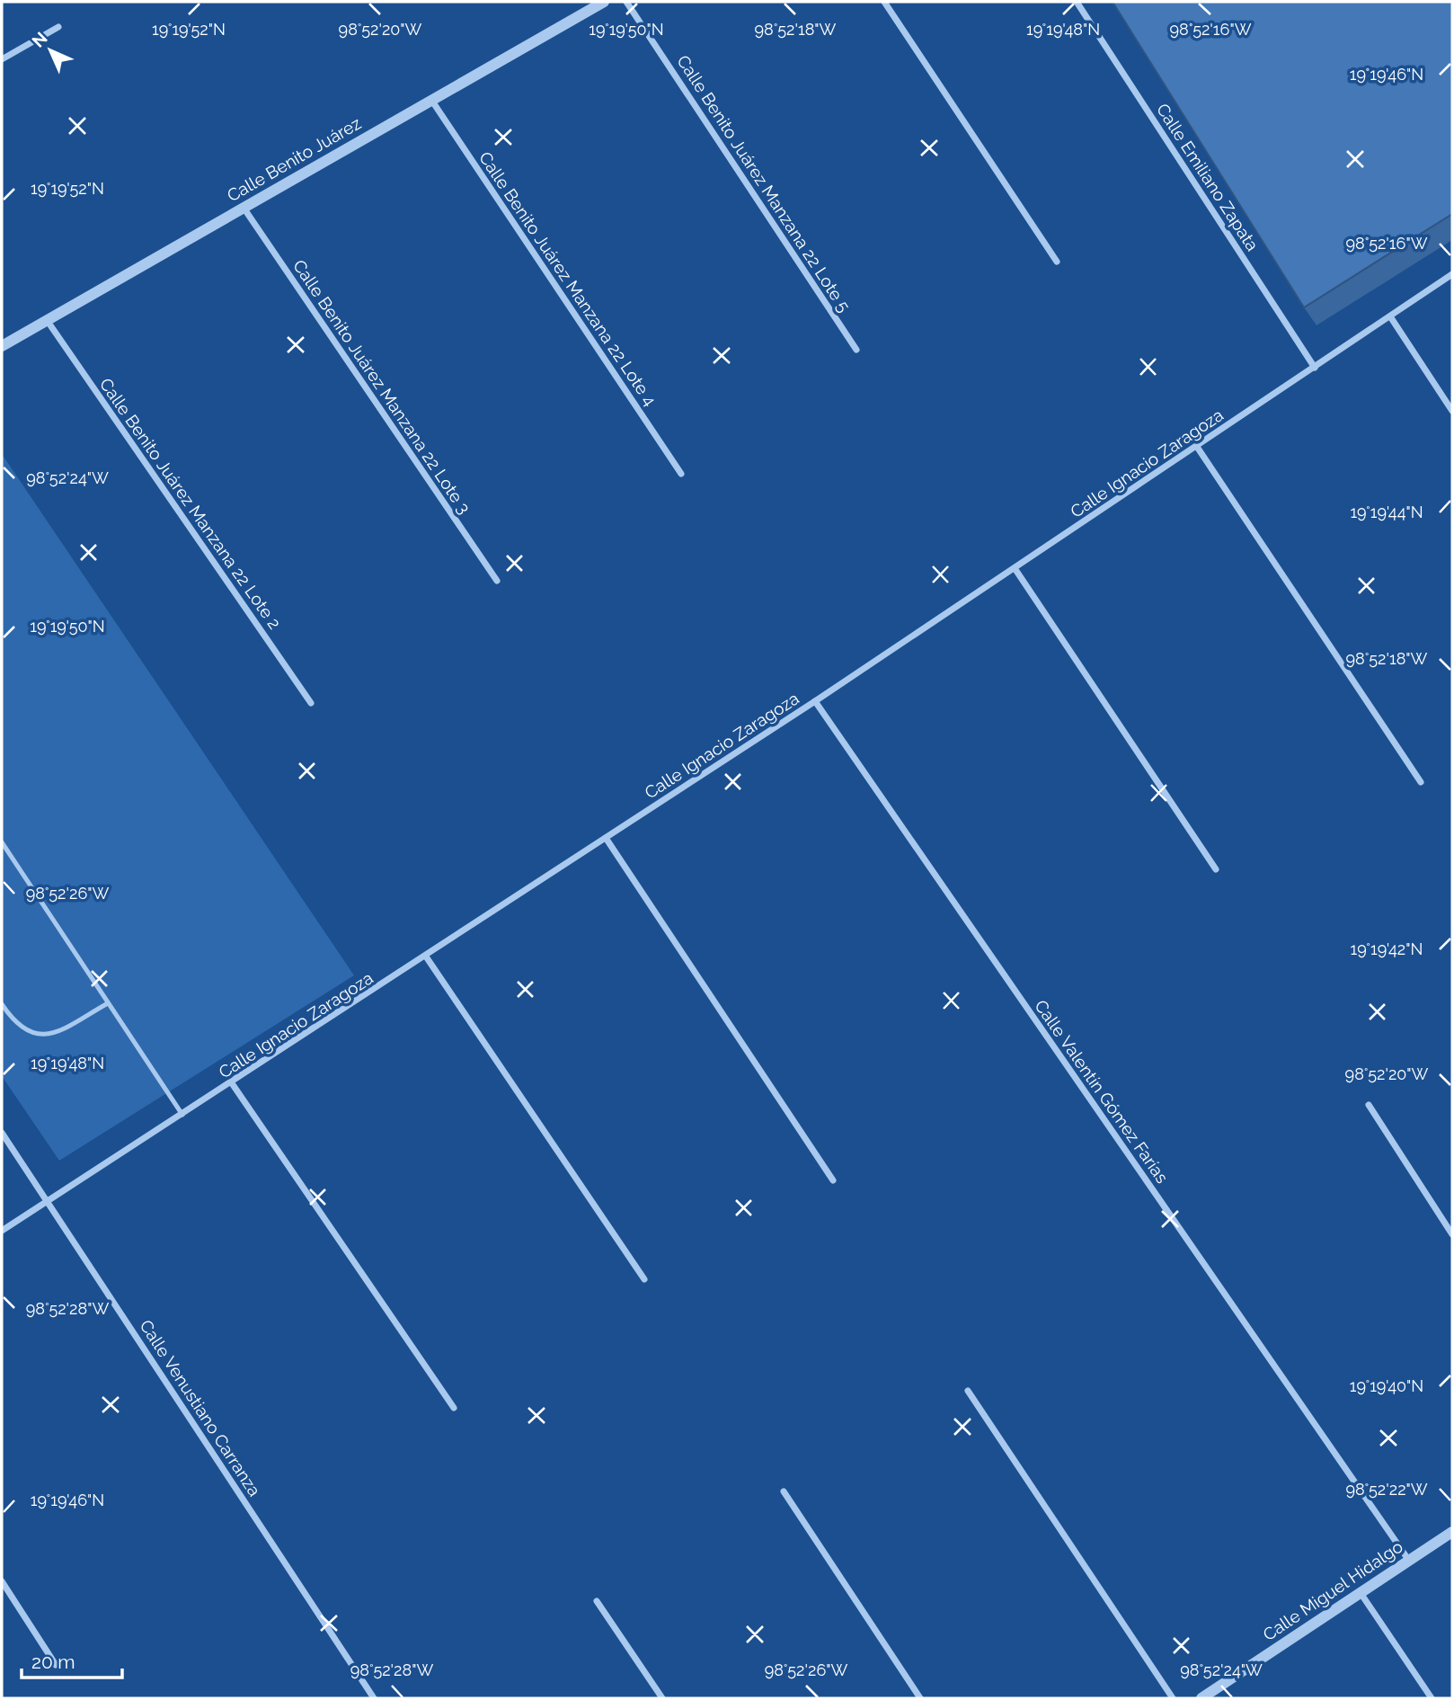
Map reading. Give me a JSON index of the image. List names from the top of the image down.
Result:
{
  "streets": {
    "street": [
      "Calle Benito Juárez",
      "Calle Emiliano Zapata",
      "Calle Benito Juárez Manzana 22 Lote 5",
      "Calle Benito Juárez Manzana 22 Lote 4",
      "Calle Benito Juárez Manzana 22 Lote 3",
      "Calle Ignacio Zaragoza",
      "Calle Benito Juárez Manzana 22 Lote 2",
      "Calle Valentín Gómez Farías",
      "Calle Venustiano Carranza",
      "Calle Miguel Hidalgo"
    ]
  },
  "crossings": [
    ["Calle Benito Juárez", "Calle Benito Juárez Manzana 22 Lote 4"],
    ["Calle Benito Juárez", "Calle Benito Juárez Manzana 22 Lote 3"],
    ["Calle Benito Juárez", "Calle Benito Juárez Manzana 22 Lote 2"],
    ["Calle Emiliano Zapata", "Calle Ignacio Zaragoza"],
    ["Calle Ignacio Zaragoza", "Calle Valentín Gómez Farías"],
    ["Calle Ignacio Zaragoza", "Calle Venustiano Carranza"],
    ["Calle Valentín Gómez Farías", "Calle Miguel Hidalgo"]
  ],
  "scale_bar": "20 m",
  "north": "top left",
  "coordinates": [
    "19°19'52\"N",
    "98°52'20\"W",
    "19°19'50\"N",
    "98°52'18\"W",
    "19°19'48\"N",
    "98°52'16\"W",
    "19°19'46\"N",
    "98°52'24\"W",
    "19°19'44\"N",
    "98°52'26\"W",
    "19°19'42\"N",
    "98°52'28\"W",
    "19°19'40\"N",
    "98°52'22\"W"
  ]
}
